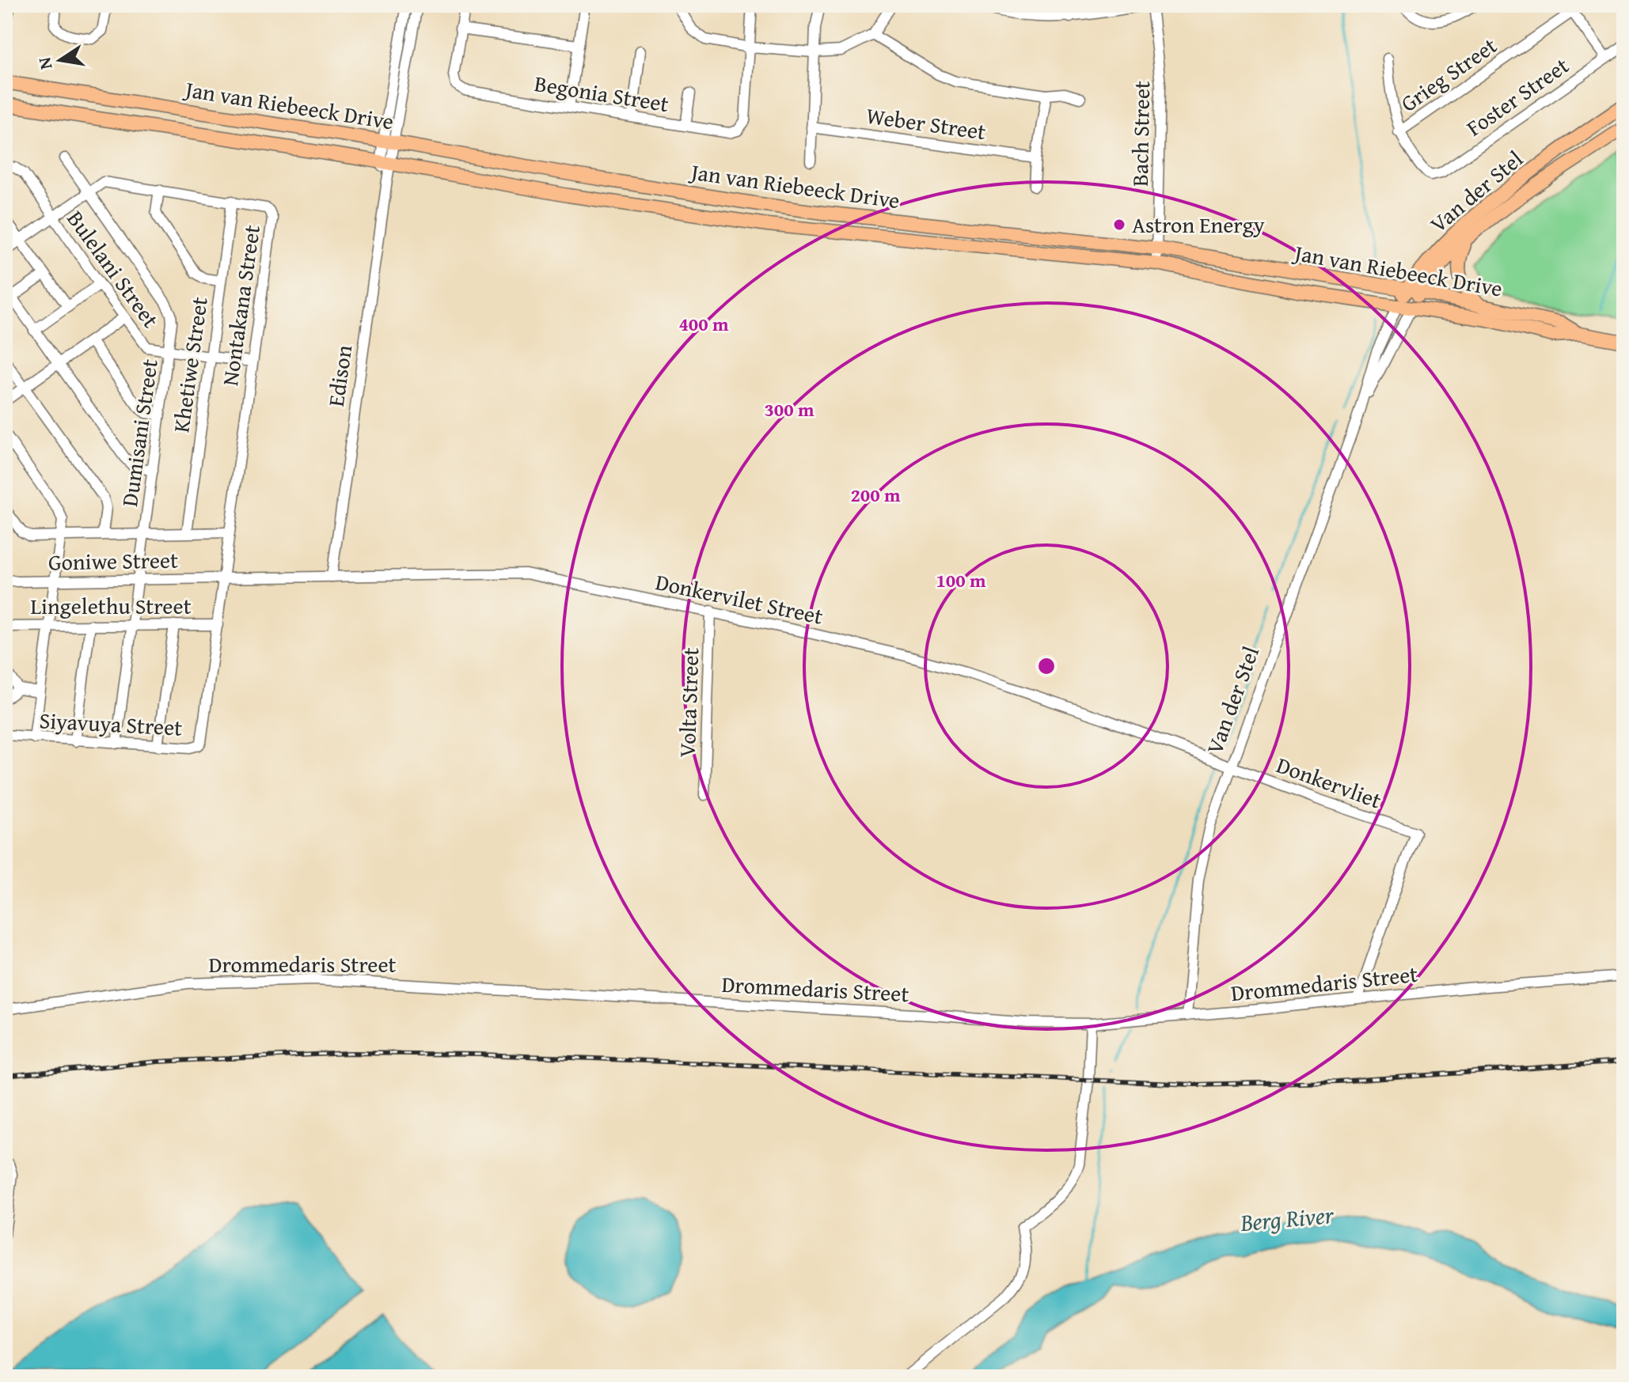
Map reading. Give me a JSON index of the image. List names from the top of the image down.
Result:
{
  "streets": {
    "main road": ["Jan van Riebeeck Drive", "Van der Stel"],
    "street": [
      "Grieg Street",
      "Begonia Street",
      "Foster Street",
      "Weber Street",
      "Bach Street",
      "Bulelani Street",
      "Nontakana Street",
      "Khetiwe Street",
      "Edison",
      "Dumisani Street",
      "Goniwe Street",
      "Donkervilet Street",
      "Lingelethu Street",
      "Volta Street",
      "Siyavuya Street",
      "Donkervliet",
      "Drommedaris Street"
    ]
  },
  "crossings": [
    ["Grieg Street", "Foster Street"],
    ["Jan van Riebeeck Drive", "Bach Street"],
    ["Jan van Riebeeck Drive", "Van der Stel"],
    ["Jan van Riebeeck Drive", "Edison"],
    ["Van der Stel", "Donkervilet Street"],
    ["Van der Stel", "Donkervliet"],
    ["Van der Stel", "Drommedaris Street"],
    ["Bulelani Street", "Nontakana Street"],
    ["Bulelani Street", "Khetiwe Street"],
    ["Bulelani Street", "Dumisani Street"],
    ["Nontakana Street", "Khetiwe Street"],
    ["Nontakana Street", "Dumisani Street"],
    ["Nontakana Street", "Goniwe Street"],
    ["Nontakana Street", "Donkervilet Street"],
    ["Nontakana Street", "Siyavuya Street"],
    ["Edison", "Donkervilet Street"],
    ["Dumisani Street", "Goniwe Street"],
    ["Dumisani Street", "Lingelethu Street"],
    ["Dumisani Street", "Siyavuya Street"],
    ["Goniwe Street", "Donkervilet Street"],
    ["Goniwe Street", "Siyavuya Street"],
    ["Donkervilet Street", "Volta Street"],
    ["Donkervilet Street", "Siyavuya Street"],
    ["Donkervilet Street", "Donkervliet"],
    ["Lingelethu Street", "Siyavuya Street"],
    ["Donkervliet", "Drommedaris Street"]
  ],
  "water": ["Berg River"],
  "places": ["Astron Energy"],
  "north": "left",
  "rings": [
    "400 m",
    "300 m",
    "200 m",
    "100 m"
  ]
}
